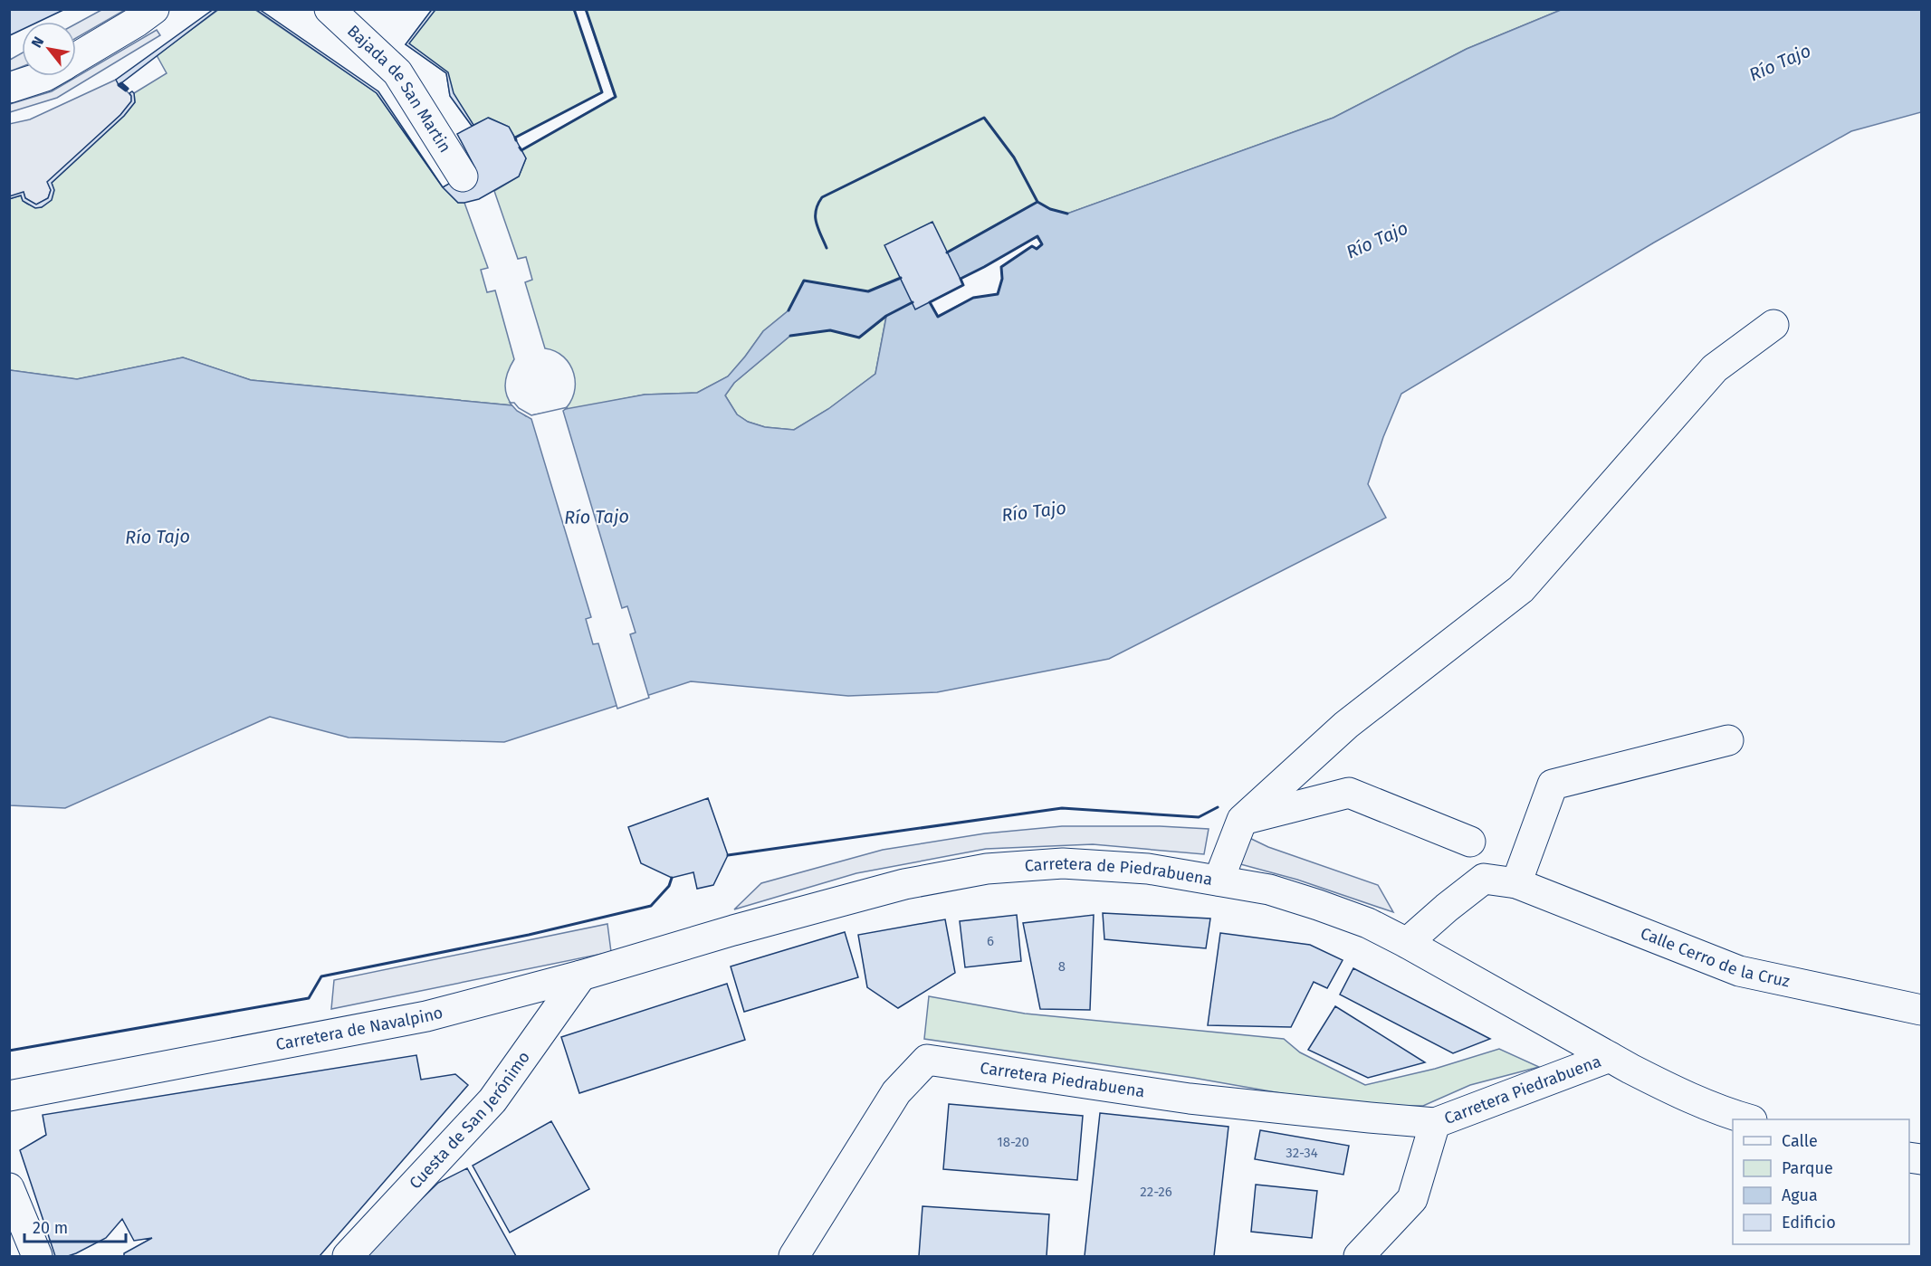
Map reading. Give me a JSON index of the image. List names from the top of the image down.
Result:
{
  "streets": {
    "street": [
      "Bajada de San Martin",
      "Carretera de Piedrabuena",
      "Calle Cerro de la Cruz",
      "Carretera de Navalpino",
      "Carretera Piedrabuena",
      "Cuesta de San Jerónimo"
    ]
  },
  "crossings": [
    ["Carretera de Piedrabuena", "Calle Cerro de la Cruz"],
    ["Carretera de Piedrabuena", "Carretera de Navalpino"],
    ["Carretera de Piedrabuena", "Carretera Piedrabuena"],
    ["Carretera de Navalpino", "Cuesta de San Jerónimo"]
  ],
  "water": ["Río Tajo"],
  "house_numbers": [
    "6",
    "8",
    "18-20",
    "32-34",
    "22-26"
  ],
  "legend": [
    "Calle",
    "Parque",
    "Agua",
    "Edificio"
  ],
  "scale_bar": "20 m",
  "north": "top left"
}
